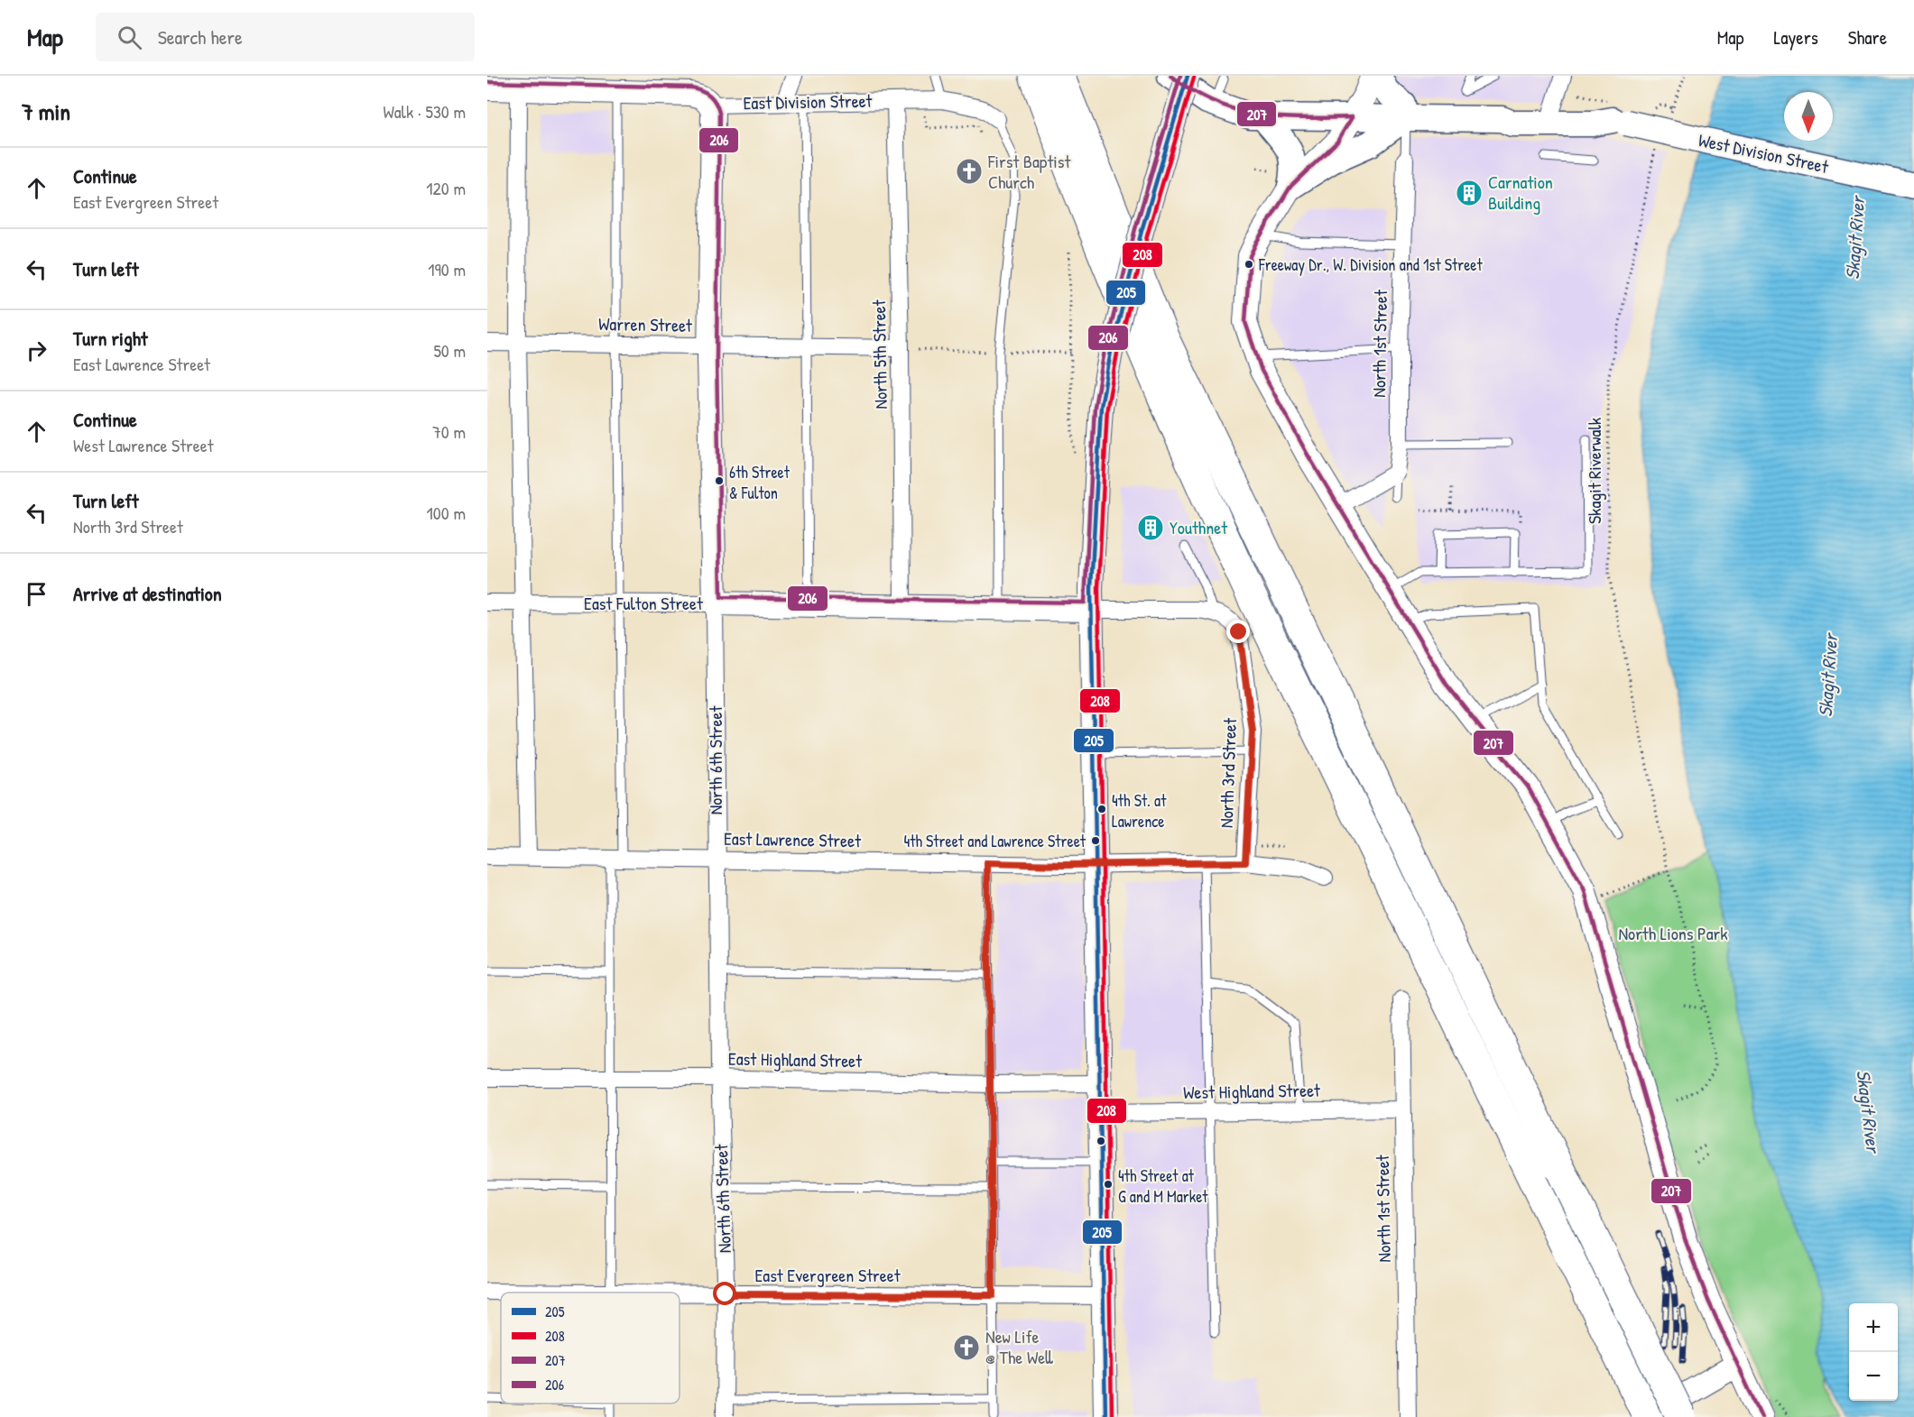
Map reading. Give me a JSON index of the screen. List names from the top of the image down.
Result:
{
  "streets": {
    "main road": ["West Division Street"],
    "street": [
      "East Division Street",
      "Warren Street",
      "North 1st Street",
      "North 5th Street",
      "East Fulton Street",
      "North 6th Street",
      "North 3rd Street",
      "East Lawrence Street",
      "East Highland Street",
      "West Highland Street",
      "East Evergreen Street"
    ],
    "path": ["Skagit Riverwalk"]
  },
  "crossings": [
    ["East Division Street", "North 5th Street"],
    ["East Division Street", "North 6th Street"],
    ["West Division Street", "North 1st Street"],
    ["Warren Street", "North 5th Street"],
    ["Warren Street", "North 6th Street"],
    ["North 1st Street", "West Highland Street"],
    ["North 5th Street", "East Fulton Street"],
    ["East Fulton Street", "North 6th Street"],
    ["North 6th Street", "East Lawrence Street"],
    ["North 6th Street", "East Highland Street"],
    ["North 6th Street", "East Evergreen Street"],
    ["North 3rd Street", "East Lawrence Street"]
  ],
  "water": ["Skagit River"],
  "parks": ["North Lions Park"],
  "places": {
    "church": ["First Baptist Church", "New Life @ The Well"],
    "building": ["Carnation Building", "Youthnet"],
    "other": [
      "Freeway Dr., W. Division and 1st Street",
      "6th Street & Fulton",
      "4th St. at Lawrence",
      "4th Street and Lawrence Street",
      "4th Street at G and M Market"
    ]
  },
  "lines": [
    "transit line 205",
    "transit line 207",
    "transit line 206",
    "transit line 208"
  ],
  "legend": [
    "205",
    "208",
    "207",
    "206"
  ],
  "north": "bottom",
  "page": {
    "header": "Map",
    "search": "Search here",
    "nav": ["Map", "Layers", "Share"],
    "heading": ["7 min", "Walk · 530 m"],
    "list": [
      ["Continue", "East Evergreen Street", "120 m"],
      ["Turn left", "190 m"],
      ["Turn right", "East Lawrence Street", "50 m"],
      ["Continue", "West Lawrence Street", "70 m"],
      ["Turn left", "North 3rd Street", "100 m"],
      "Arrive at destination"
    ],
    "map_buttons": ["+", "−"]
  }
}
